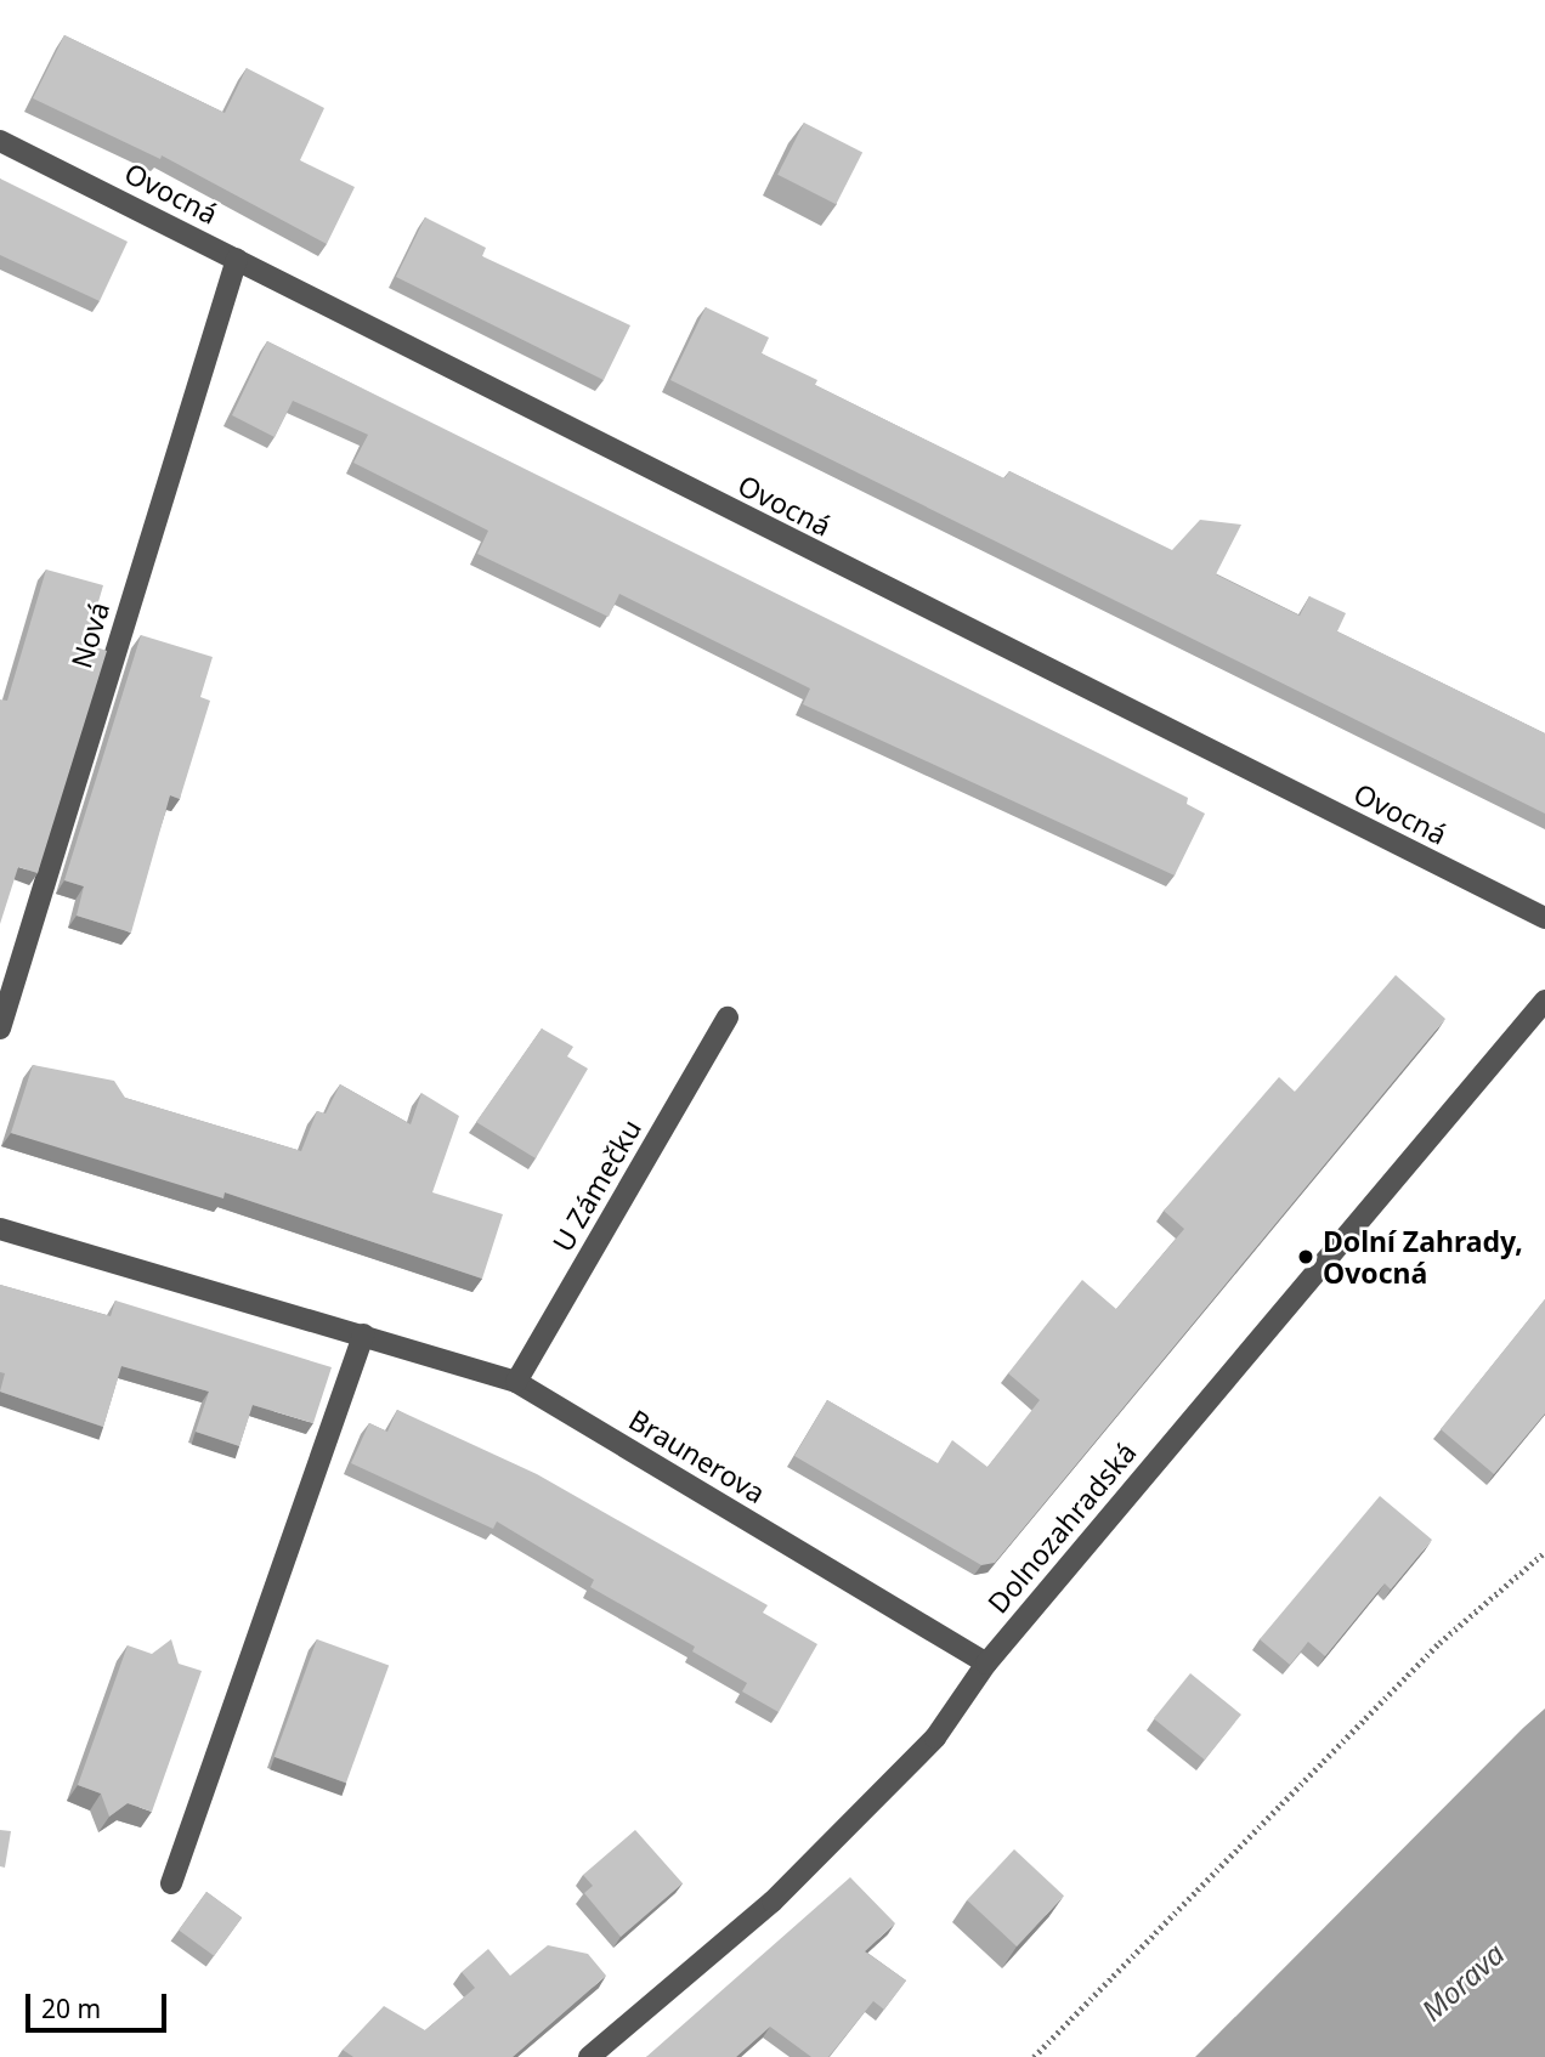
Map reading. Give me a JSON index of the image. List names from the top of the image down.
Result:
{
  "streets": {
    "street": [
      "Ovocná",
      "Nová",
      "U Zámečku",
      "Braunerova",
      "Dolnozahradská"
    ]
  },
  "crossings": [
    ["Ovocná", "Nová"],
    ["U Zámečku", "Braunerova"],
    ["Braunerova", "Dolnozahradská"]
  ],
  "water": ["Morava"],
  "places": ["Dolní Zahrady, Ovocná"],
  "scale_bar": "20 m"
}
